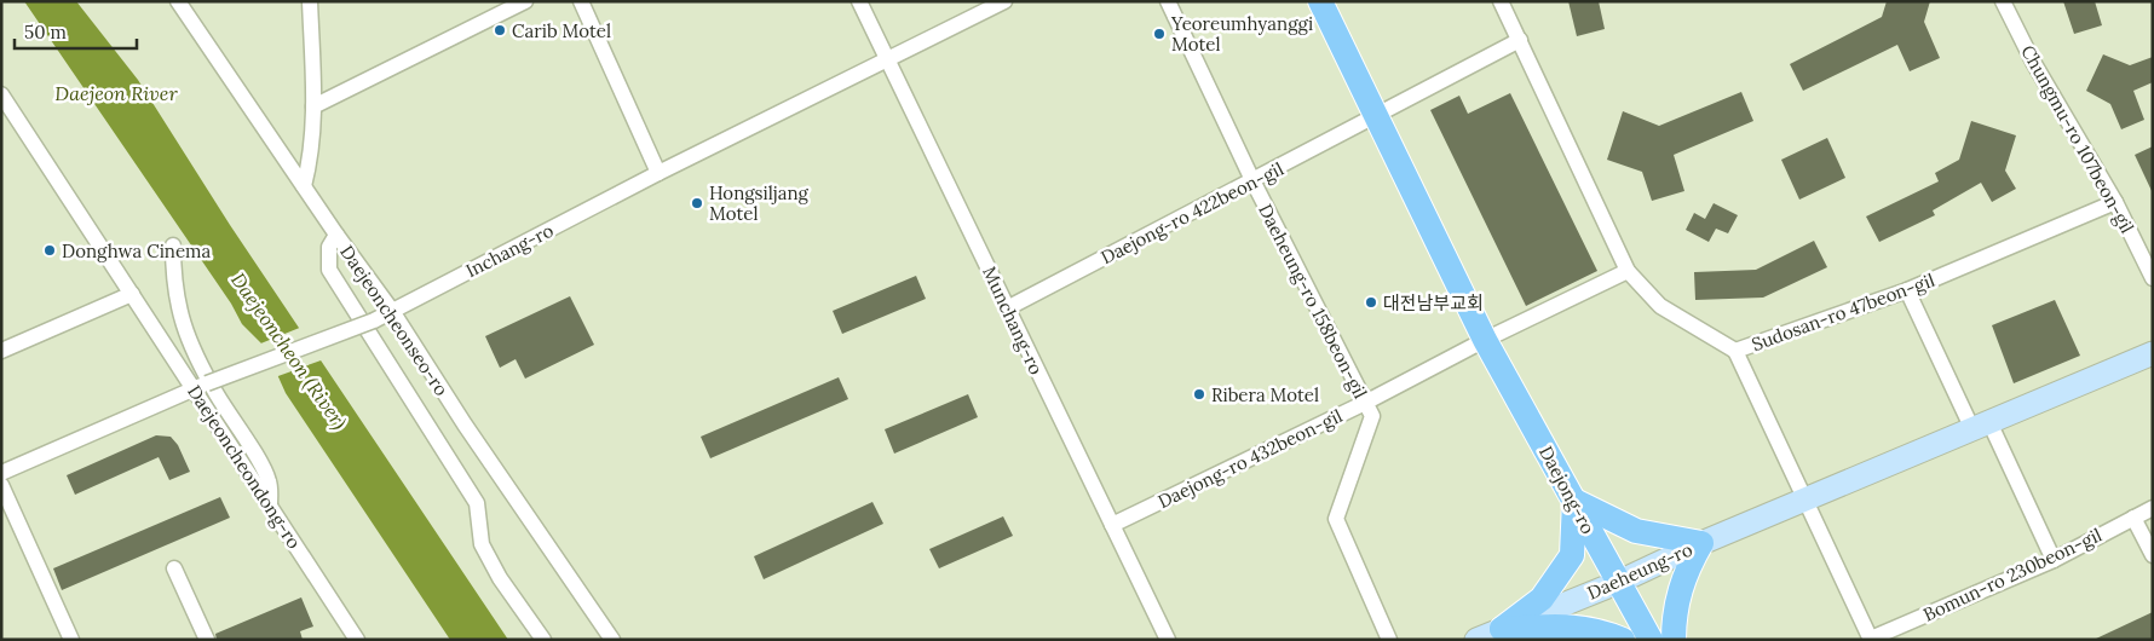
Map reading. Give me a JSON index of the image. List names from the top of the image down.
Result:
{
  "streets": {
    "main road": ["Daejong-ro", "Daeheung-ro"],
    "street": [
      "Chungmu-ro 107beon-gil",
      "Daejong-ro 422beon-gil",
      "Inchang-ro",
      "Daeheung-ro 158beon-gil",
      "Sudosan-ro 47beon-gil",
      "Daejeoncheonseo-ro",
      "Munchang-ro",
      "Daejong-ro 432beon-gil",
      "Daejeoncheondong-ro",
      "Bomun-ro 230beon-gil"
    ]
  },
  "crossings": [
    ["Chungmu-ro 107beon-gil", "Sudosan-ro 47beon-gil"],
    ["Daejong-ro 422beon-gil", "Daeheung-ro 158beon-gil"],
    ["Daejong-ro 422beon-gil", "Munchang-ro"],
    ["Daejong-ro 422beon-gil", "Daejong-ro"],
    ["Inchang-ro", "Daejeoncheonseo-ro"],
    ["Inchang-ro", "Munchang-ro"],
    ["Inchang-ro", "Daejeoncheondong-ro"],
    ["Daeheung-ro 158beon-gil", "Daejong-ro 432beon-gil"],
    ["Munchang-ro", "Daejong-ro 432beon-gil"],
    ["Daejong-ro 432beon-gil", "Daejong-ro"],
    ["Daejong-ro", "Daeheung-ro"]
  ],
  "water": ["Daejeon River", "Daejeoncheon (River)"],
  "places": [
    "Carib Motel",
    "Yeoreumhyanggi Motel",
    "Hongsiljang Motel",
    "Donghwa Cinema",
    "대전남부교회",
    "Ribera Motel"
  ],
  "scale_bar": "50 m"
}
